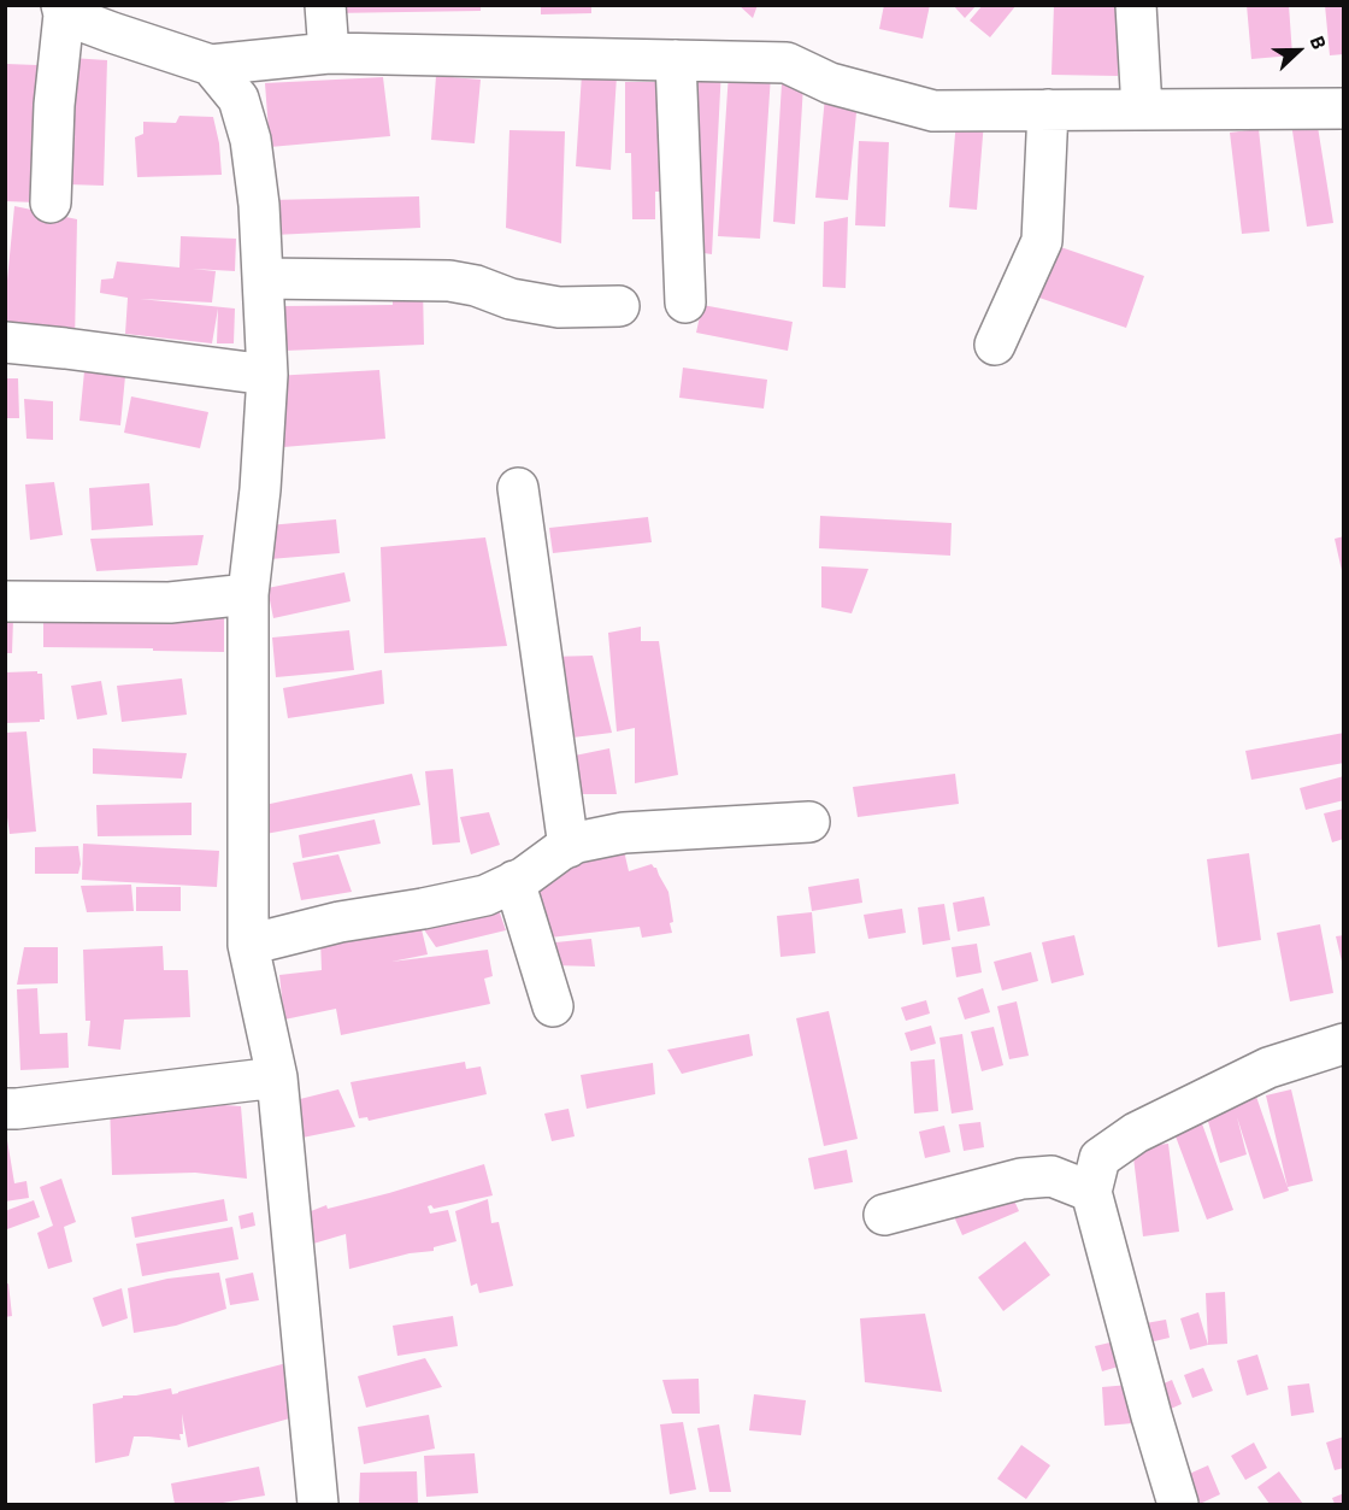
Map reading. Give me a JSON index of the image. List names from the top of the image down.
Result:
{
  "north": "right"
}
